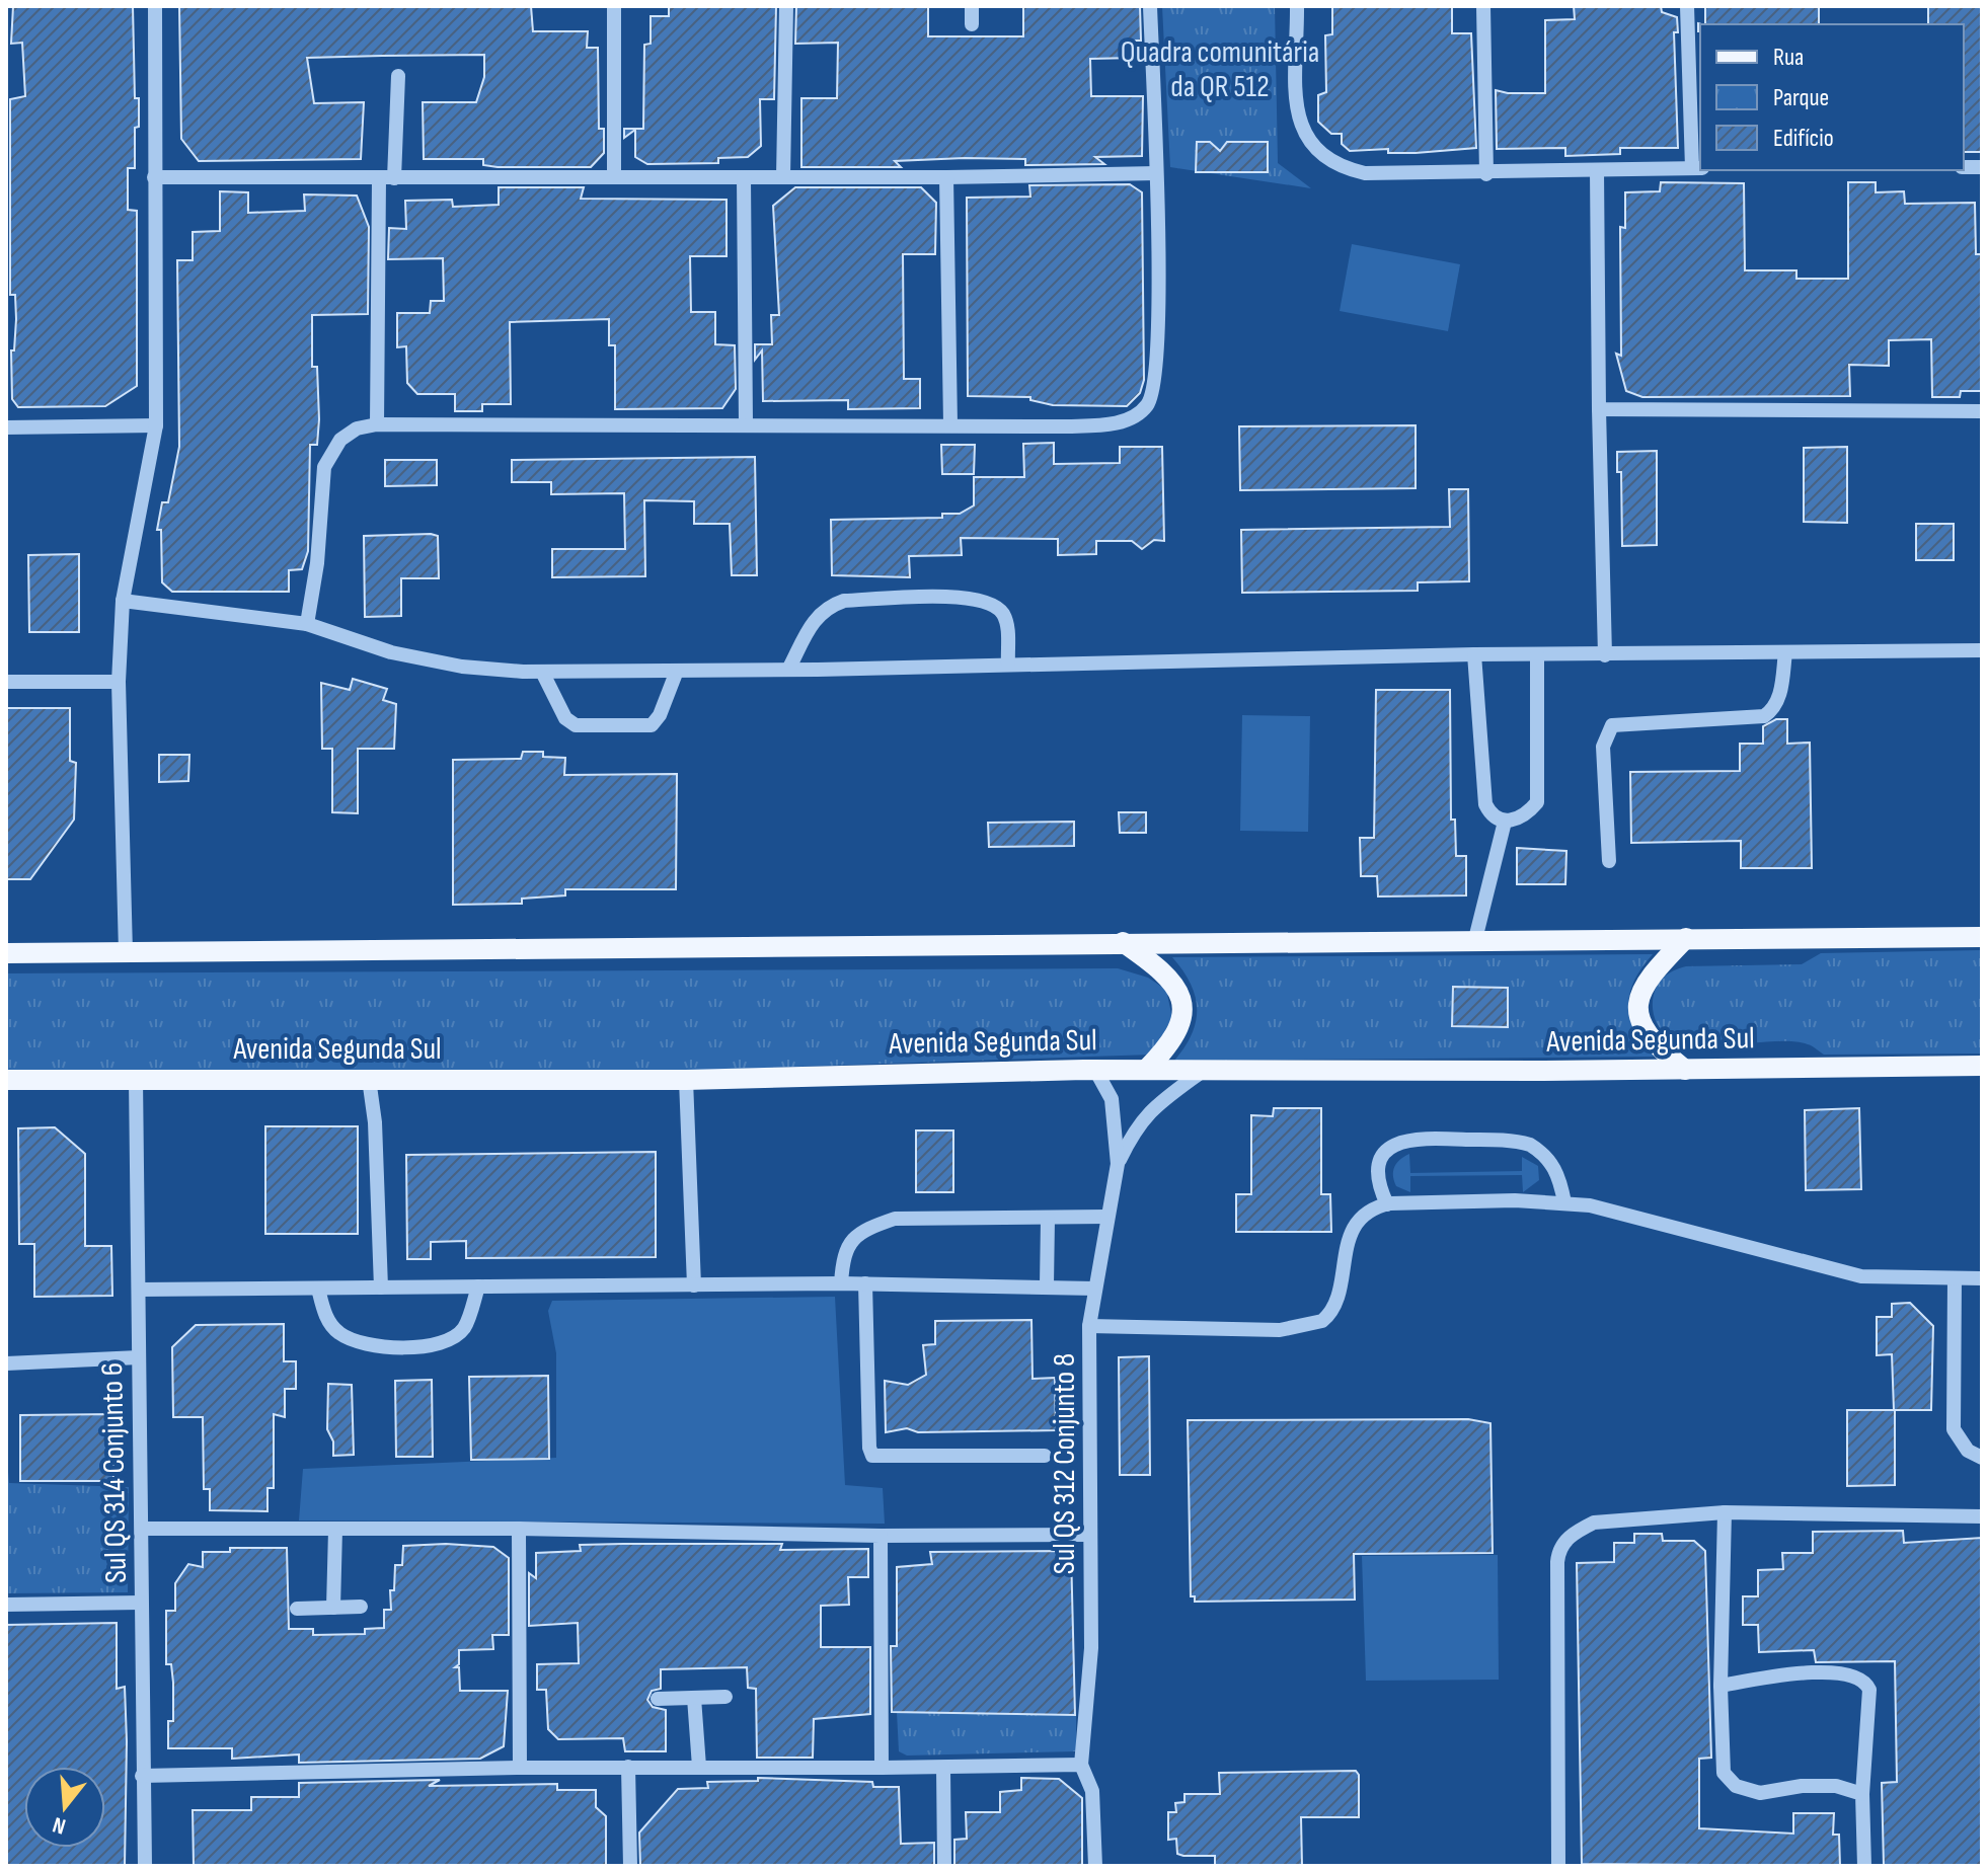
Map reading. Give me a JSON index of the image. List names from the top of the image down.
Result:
{
  "streets": {
    "main road": ["Avenida Segunda Sul"],
    "street": ["Sul QS 312 Conjunto 8", "Sul QS 314 Conjunto 6"]
  },
  "crossings": [
    ["Avenida Segunda Sul", "Sul QS 312 Conjunto 8"],
    ["Avenida Segunda Sul", "Sul QS 314 Conjunto 6"]
  ],
  "parks": ["Quadra comunitária da QR 512"],
  "legend": ["Rua", "Parque", "Edifício"],
  "north": "bottom"
}
